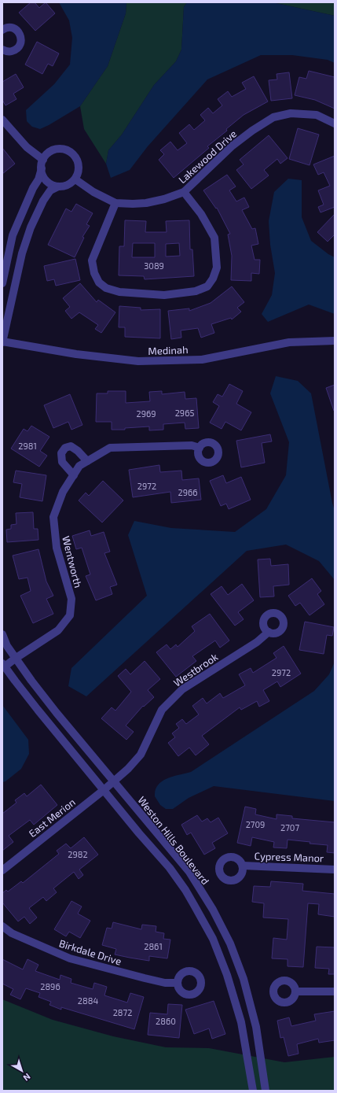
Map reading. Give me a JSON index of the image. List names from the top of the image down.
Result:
{
  "streets": {
    "street": [
      "Lakewood Drive",
      "Medinah",
      "Wentworth",
      "Westbrook",
      "East Merion",
      "Weston Hills Boulevard",
      "Cypress Manor",
      "Birkdale Drive"
    ]
  },
  "crossings": [
    ["Wentworth", "Weston Hills Boulevard"],
    ["Westbrook", "East Merion"],
    ["Westbrook", "Weston Hills Boulevard"],
    ["East Merion", "Weston Hills Boulevard"]
  ],
  "house_numbers": [
    "3089",
    "2965",
    "2969",
    "2981",
    "2972",
    "2966",
    "2972",
    "2709",
    "2707",
    "2982",
    "2861",
    "2896",
    "2884",
    "2872",
    "2860"
  ],
  "north": "bottom right"
}
